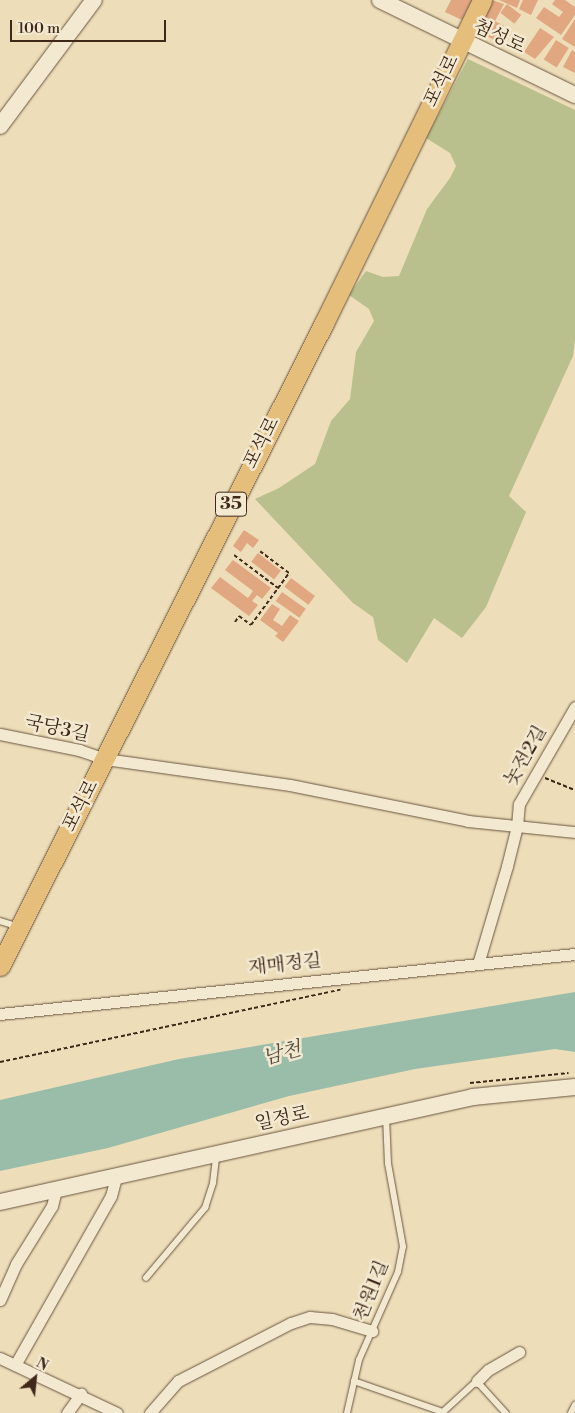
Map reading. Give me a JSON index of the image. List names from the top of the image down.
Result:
{
  "streets": {
    "main road": ["포석로", "35"],
    "street": [
      "첨성로",
      "국당3길",
      "놋전2길",
      "재매정길",
      "일정로"
    ],
    "lane": ["천원1길"]
  },
  "crossings": [
    ["첨성로", "포석로"],
    ["포석로", "국당3길"],
    ["국당3길", "놋전2길"],
    ["놋전2길", "재매정길"],
    ["일정로", "천원1길"]
  ],
  "water": ["남천"],
  "scale_bar": "100 m",
  "north": "top right"
}
